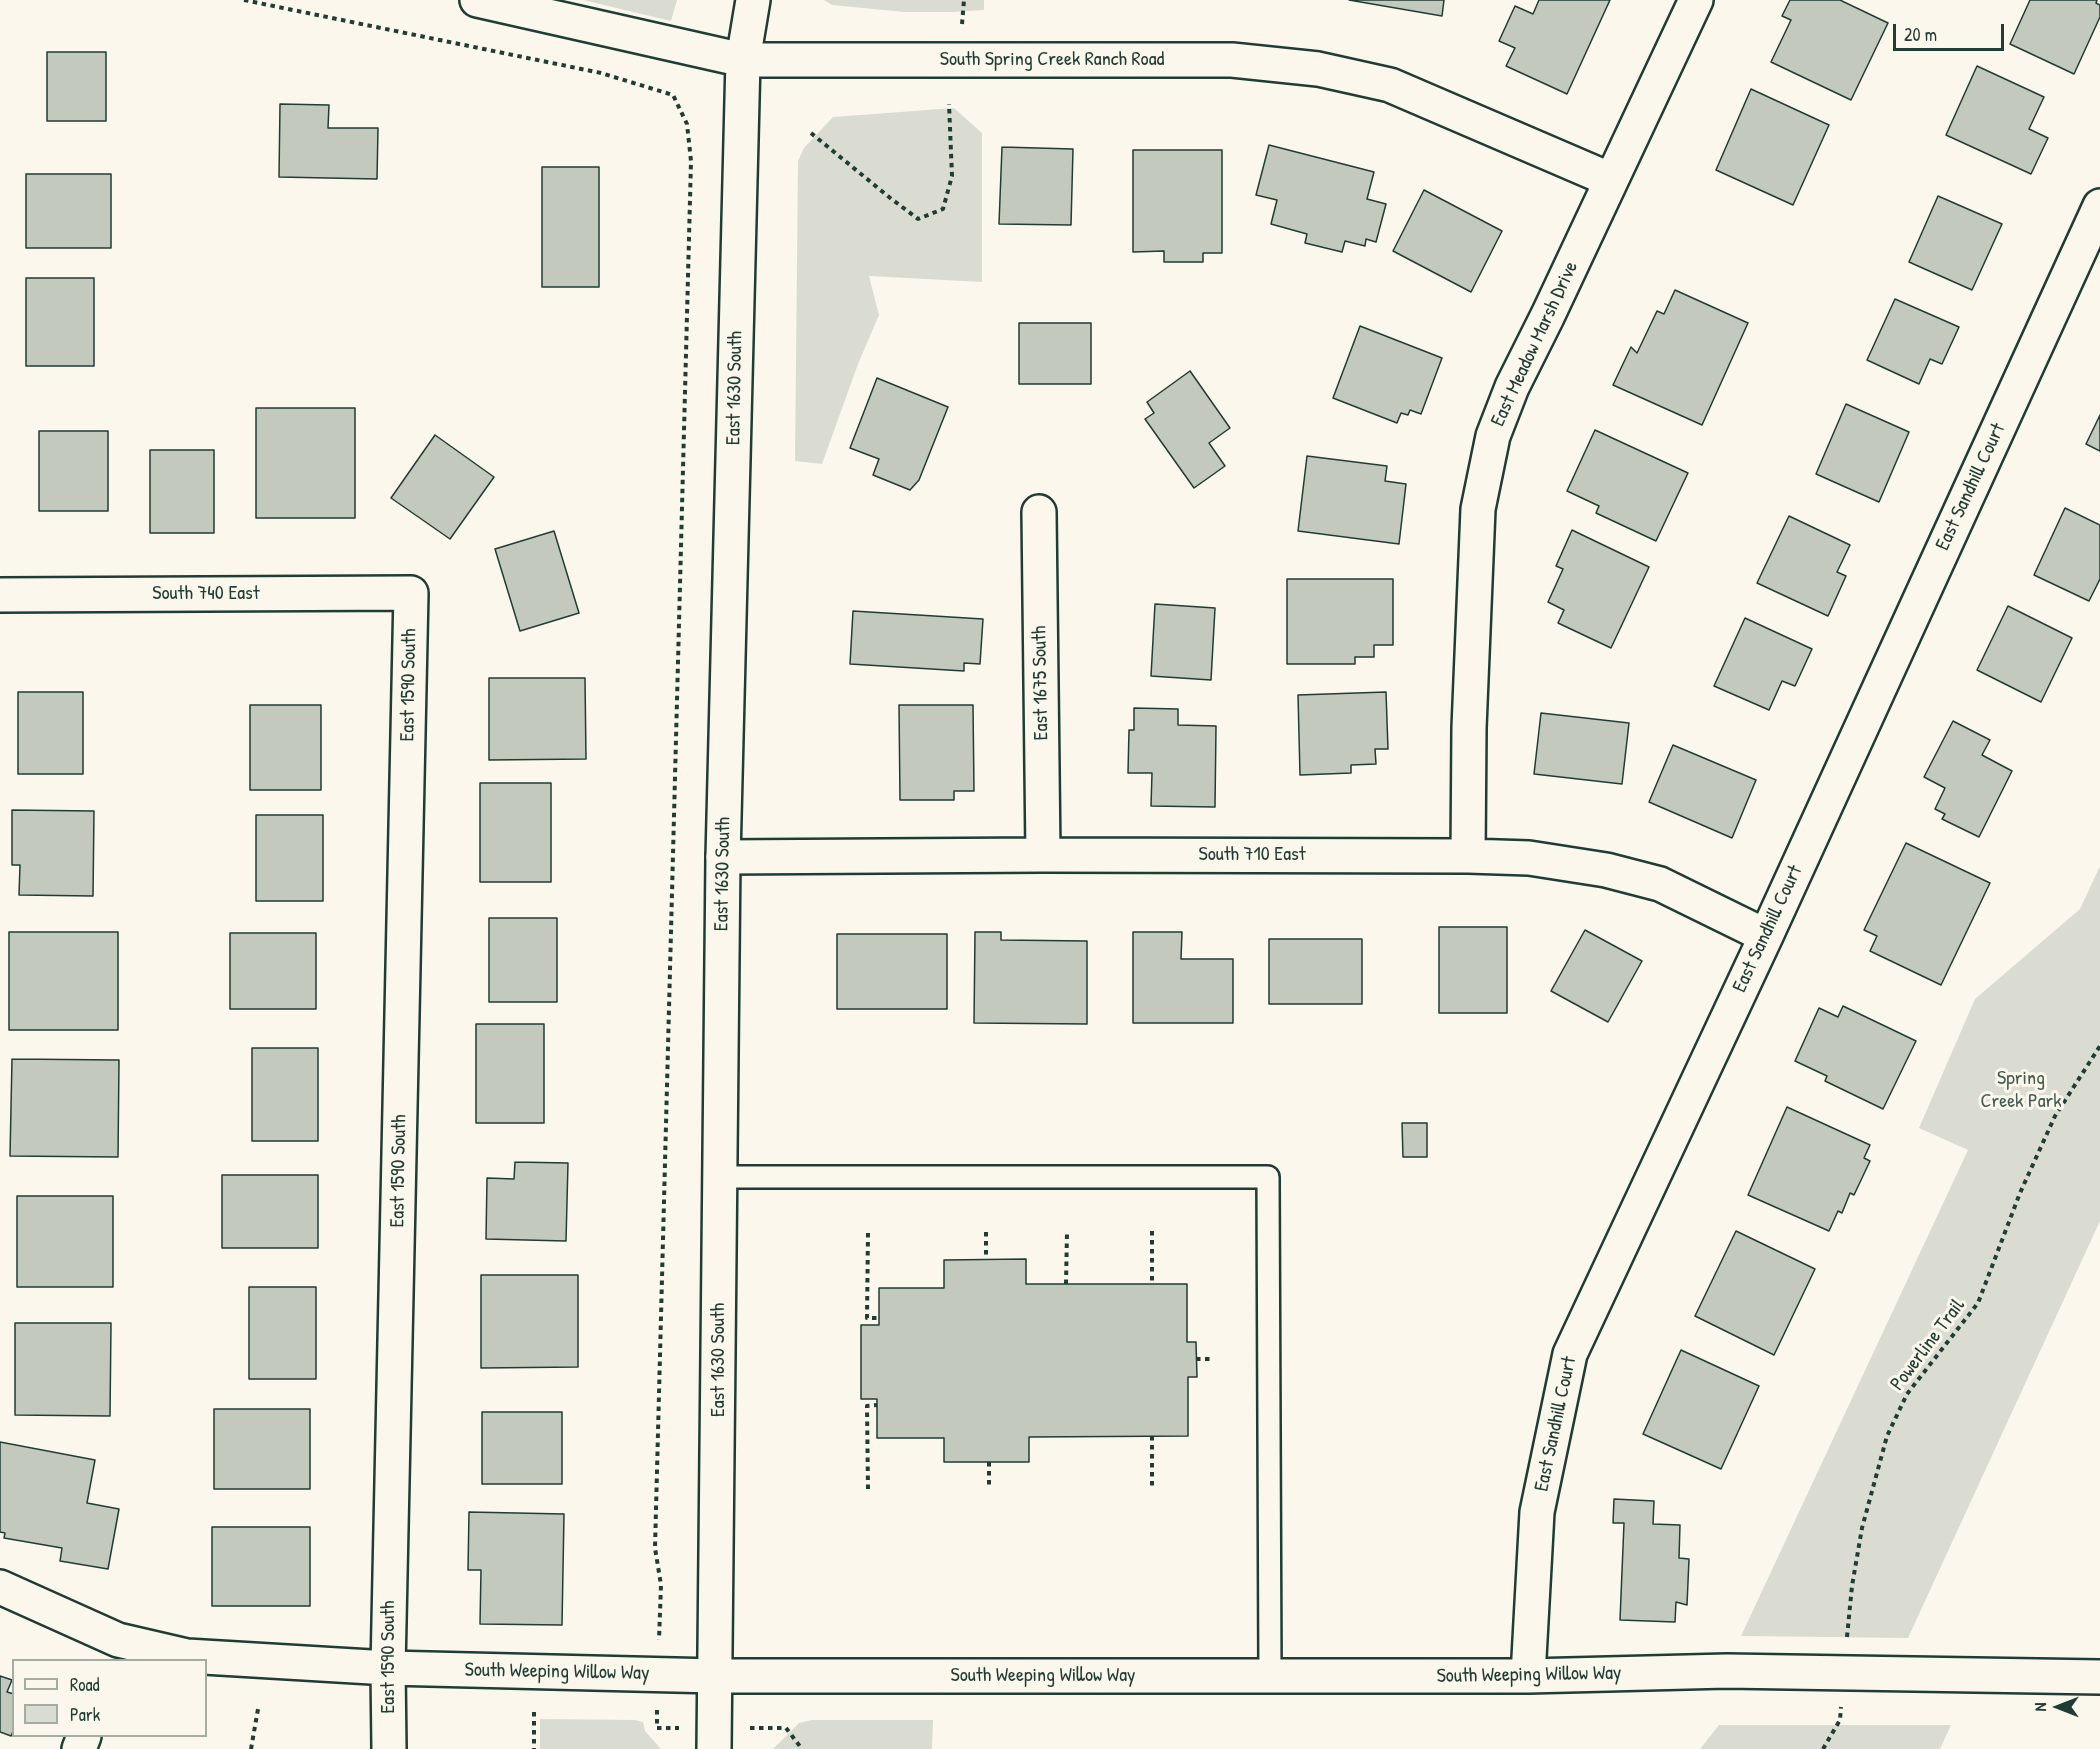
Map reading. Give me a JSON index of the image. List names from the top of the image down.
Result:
{
  "streets": {
    "street": [
      "South Spring Creek Ranch Road",
      "East Meadow Marsh Drive",
      "East 1630 South",
      "East Sandhill Court",
      "South 740 East",
      "East 1675 South",
      "East 1590 South",
      "South 710 East",
      "South Weeping Willow Way"
    ],
    "path": ["Powerline Trail"]
  },
  "crossings": [
    ["South Spring Creek Ranch Road", "East Meadow Marsh Drive"],
    ["South Spring Creek Ranch Road", "East 1630 South"],
    ["East Meadow Marsh Drive", "South 710 East"],
    ["East 1630 South", "South 710 East"],
    ["East 1630 South", "South Weeping Willow Way"],
    ["East Sandhill Court", "South 710 East"],
    ["East Sandhill Court", "South Weeping Willow Way"],
    ["South 740 East", "East 1590 South"],
    ["East 1675 South", "South 710 East"],
    ["East 1590 South", "South Weeping Willow Way"]
  ],
  "parks": ["Spring Creek Park"],
  "legend": ["Road", "Park"],
  "scale_bar": "20 m",
  "north": "left"
}
